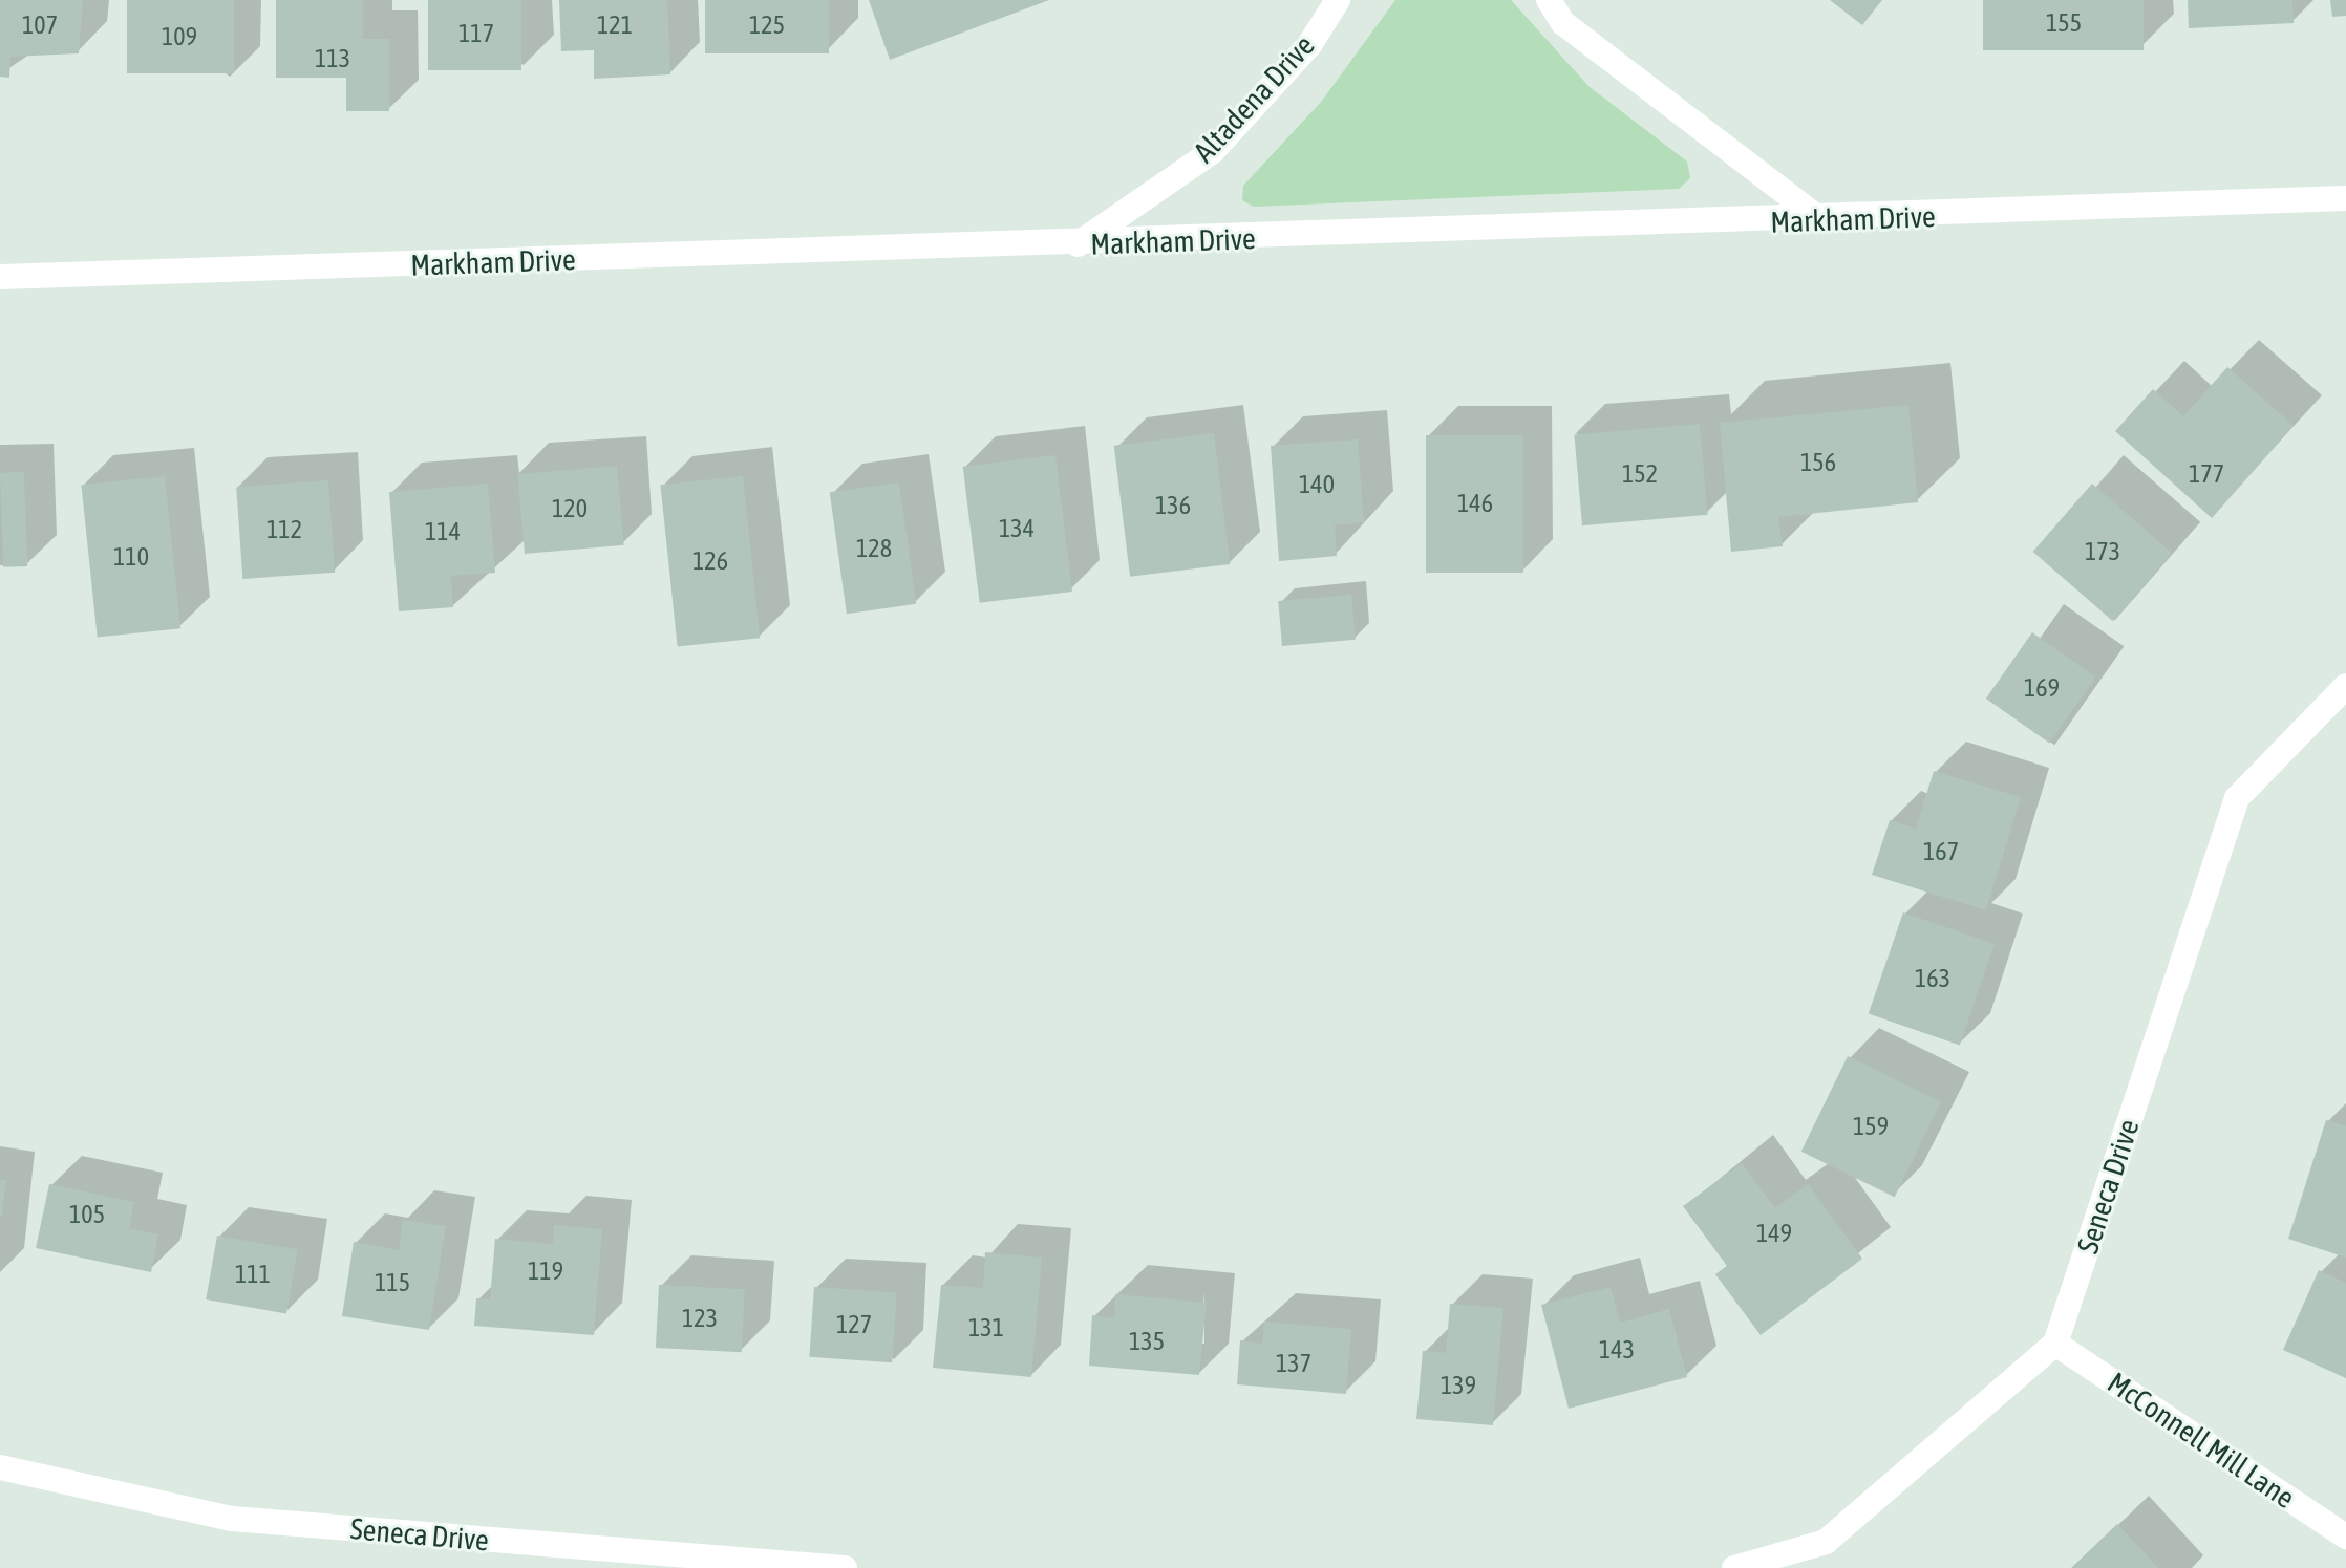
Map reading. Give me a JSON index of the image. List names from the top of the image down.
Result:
{
  "streets": {
    "street": [
      "Altadena Drive",
      "Markham Drive",
      "Seneca Drive",
      "McConnell Mill Lane"
    ]
  },
  "crossings": [
    ["Altadena Drive", "Markham Drive"],
    ["Seneca Drive", "McConnell Mill Lane"]
  ],
  "house_numbers": [
    "155",
    "107",
    "121",
    "125",
    "117",
    "109",
    "113",
    "156",
    "152",
    "177",
    "140",
    "146",
    "136",
    "120",
    "134",
    "112",
    "114",
    "128",
    "173",
    "110",
    "126",
    "169",
    "167",
    "163",
    "159",
    "105",
    "149",
    "119",
    "111",
    "115",
    "123",
    "127",
    "131",
    "135",
    "143",
    "137",
    "139"
  ]
}
